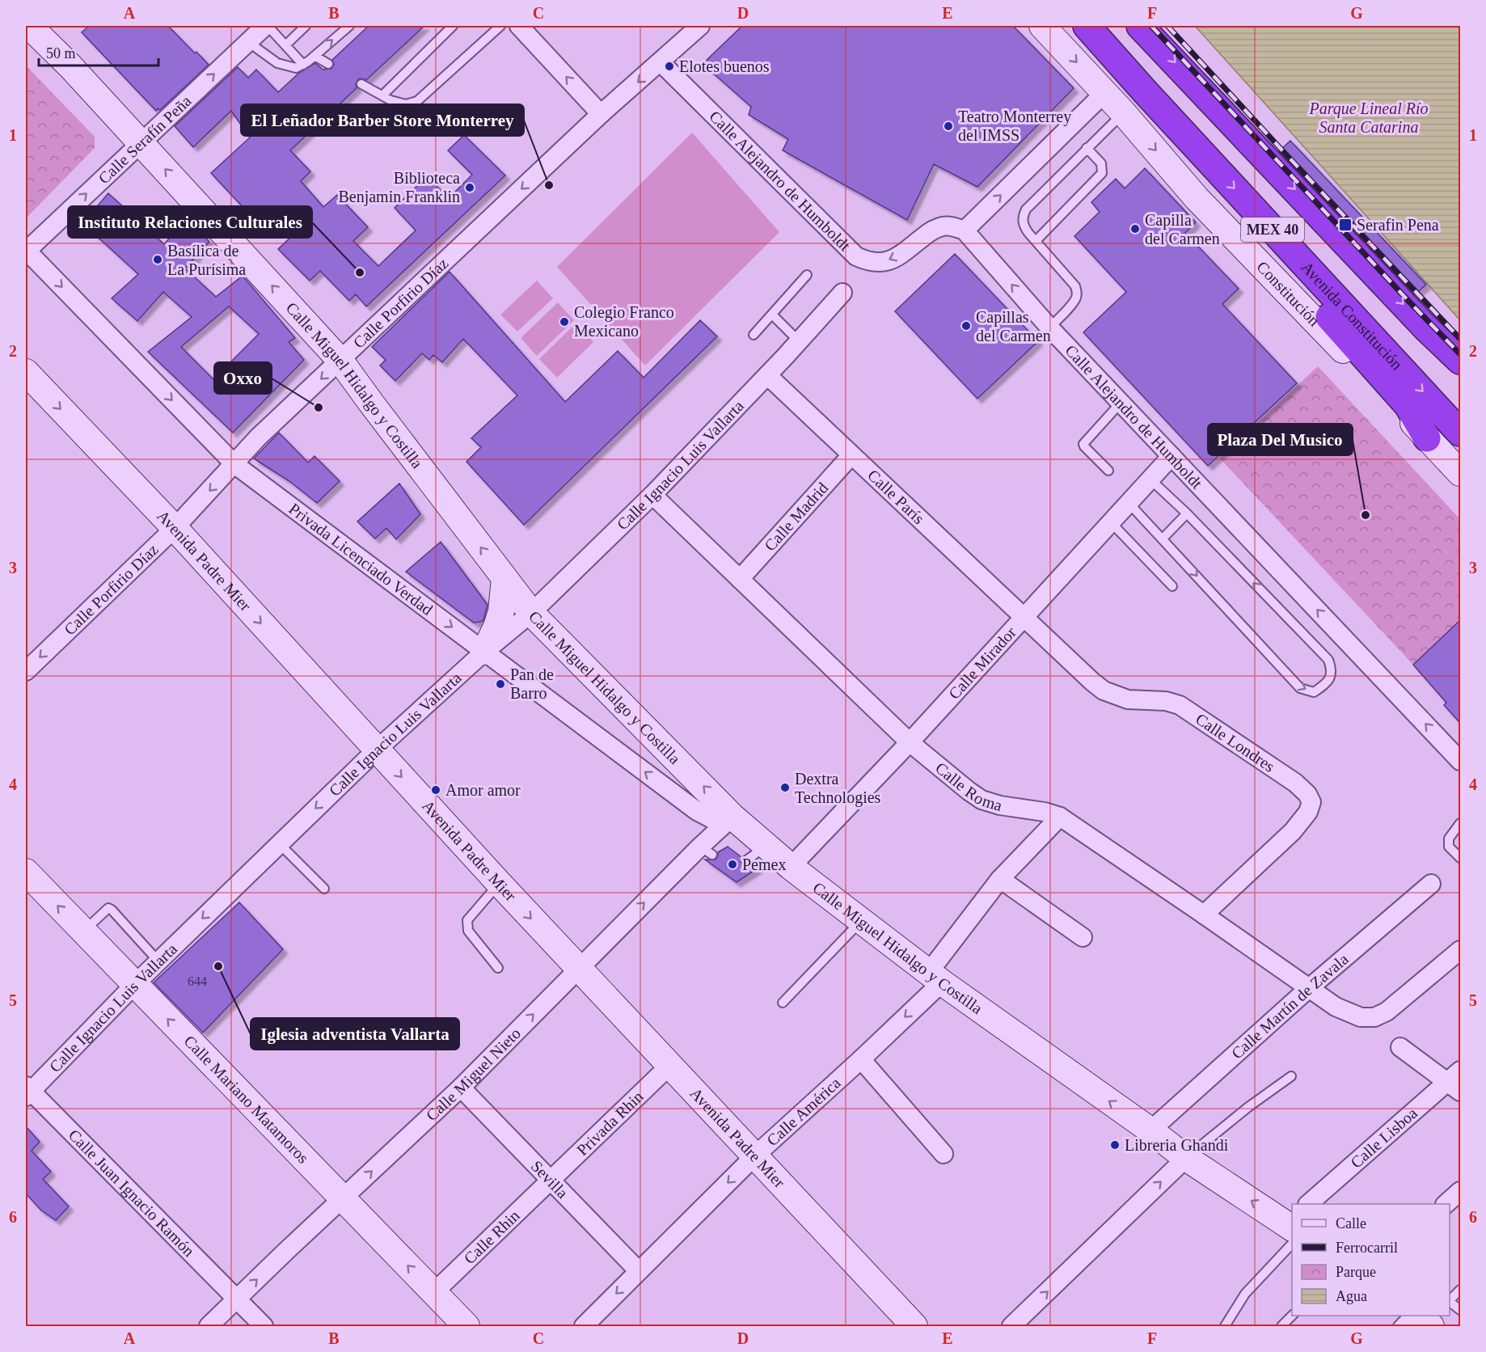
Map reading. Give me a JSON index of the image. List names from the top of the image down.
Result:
{
  "streets": {
    "highway": ["MEX 40", "Avenida Constitución"],
    "street": [
      "Calle Serafín Peña",
      "Calle Alejandro de Humboldt",
      "Constitución",
      "Calle Porfirio Díaz",
      "Calle Miguel Hidalgo y Costilla",
      "Calle Ignacio Luis Vallarta",
      "Calle París",
      "Calle Madrid",
      "Privada Licenciado Verdad",
      "Avenida Padre Mier",
      "Calle Mirador",
      "Calle Londres",
      "Calle Roma",
      "Calle Martín de Zavala",
      "Calle Miguel Nieto",
      "Calle Mariano Matamoros",
      "Calle América",
      "Privada Rhin",
      "Calle Lisboa",
      "Sevilla",
      "Calle Juan Ignacio Ramón",
      "Calle Rhin"
    ]
  },
  "crossings": [
    ["Calle Serafín Peña", "Calle Miguel Hidalgo y Costilla"],
    ["Calle Serafín Peña", "Privada Licenciado Verdad"],
    ["Calle Alejandro de Humboldt", "Calle Porfirio Díaz"],
    ["Calle Alejandro de Humboldt", "Calle Mirador"],
    ["Calle Porfirio Díaz", "Calle Miguel Hidalgo y Costilla"],
    ["Calle Porfirio Díaz", "Privada Licenciado Verdad"],
    ["Calle Porfirio Díaz", "Avenida Padre Mier"],
    ["Calle Miguel Hidalgo y Costilla", "Calle Ignacio Luis Vallarta"],
    ["Calle Miguel Hidalgo y Costilla", "Privada Licenciado Verdad"],
    ["Calle Miguel Hidalgo y Costilla", "Calle Mirador"],
    ["Calle Miguel Hidalgo y Costilla", "Calle Martín de Zavala"],
    ["Calle Miguel Hidalgo y Costilla", "Calle Miguel Nieto"],
    ["Calle Miguel Hidalgo y Costilla", "Calle América"],
    ["Calle Ignacio Luis Vallarta", "Calle París"],
    ["Calle Ignacio Luis Vallarta", "Privada Licenciado Verdad"],
    ["Calle Ignacio Luis Vallarta", "Avenida Padre Mier"],
    ["Calle Ignacio Luis Vallarta", "Calle Roma"],
    ["Calle Ignacio Luis Vallarta", "Calle Mariano Matamoros"],
    ["Calle Ignacio Luis Vallarta", "Calle Juan Ignacio Ramón"],
    ["Calle París", "Calle Madrid"],
    ["Calle París", "Calle Mirador"],
    ["Calle París", "Calle Londres"],
    ["Calle Madrid", "Calle Roma"],
    ["Privada Licenciado Verdad", "Calle Miguel Nieto"],
    ["Avenida Padre Mier", "Calle Miguel Nieto"],
    ["Avenida Padre Mier", "Calle América"],
    ["Avenida Padre Mier", "Privada Rhin"],
    ["Calle Mirador", "Calle Londres"],
    ["Calle Mirador", "Calle Roma"],
    ["Calle Londres", "Calle Roma"],
    ["Calle Roma", "Calle Martín de Zavala"],
    ["Calle Roma", "Calle América"],
    ["Calle Miguel Nieto", "Calle Mariano Matamoros"],
    ["Calle Miguel Nieto", "Sevilla"],
    ["Calle Miguel Nieto", "Calle Juan Ignacio Ramón"],
    ["Calle Mariano Matamoros", "Calle Rhin"],
    ["Calle América", "Sevilla"],
    ["Privada Rhin", "Sevilla"],
    ["Privada Rhin", "Calle Rhin"],
    ["Sevilla", "Calle Rhin"]
  ],
  "one_way": [
    "Calle Serafín Peña",
    "Calle Alejandro de Humboldt",
    "Constitución",
    "Calle Porfirio Díaz",
    "Calle Miguel Hidalgo y Costilla",
    "Avenida Padre Mier",
    "Calle Miguel Nieto",
    "Calle Mariano Matamoros",
    "Calle América"
  ],
  "parks": ["Parque Lineal Río Santa Catarina"],
  "places": {
    "other": [
      "Elotes buenos",
      "Teatro Monterrey del IMSS",
      "El Leñador Barber Store Monterrey",
      "Biblioteca Benjamin Franklin",
      "Capilla del Carmen",
      "Basílica de La Purísima",
      "Instituto Relaciones Culturales",
      "Colegio Franco Mexicano",
      "Capillas del Carmen",
      "Oxxo",
      "Plaza Del Musico",
      "Pan de Barro",
      "Dextra Technologies",
      "Amor amor",
      "Pemex",
      "Iglesia adventista Vallarta",
      "Libreria Ghandi"
    ],
    "transit": ["Serafin Pena"]
  },
  "house_numbers": ["644"],
  "legend": [
    "Calle",
    "Ferrocarril",
    "Parque",
    "Agua"
  ],
  "scale_bar": "50 m",
  "grid": {
    "columns": [
      "A",
      "B",
      "C",
      "D",
      "E",
      "F",
      "G"
    ],
    "rows": [
      "1",
      "2",
      "3",
      "4",
      "5",
      "6"
    ]
  }
}
